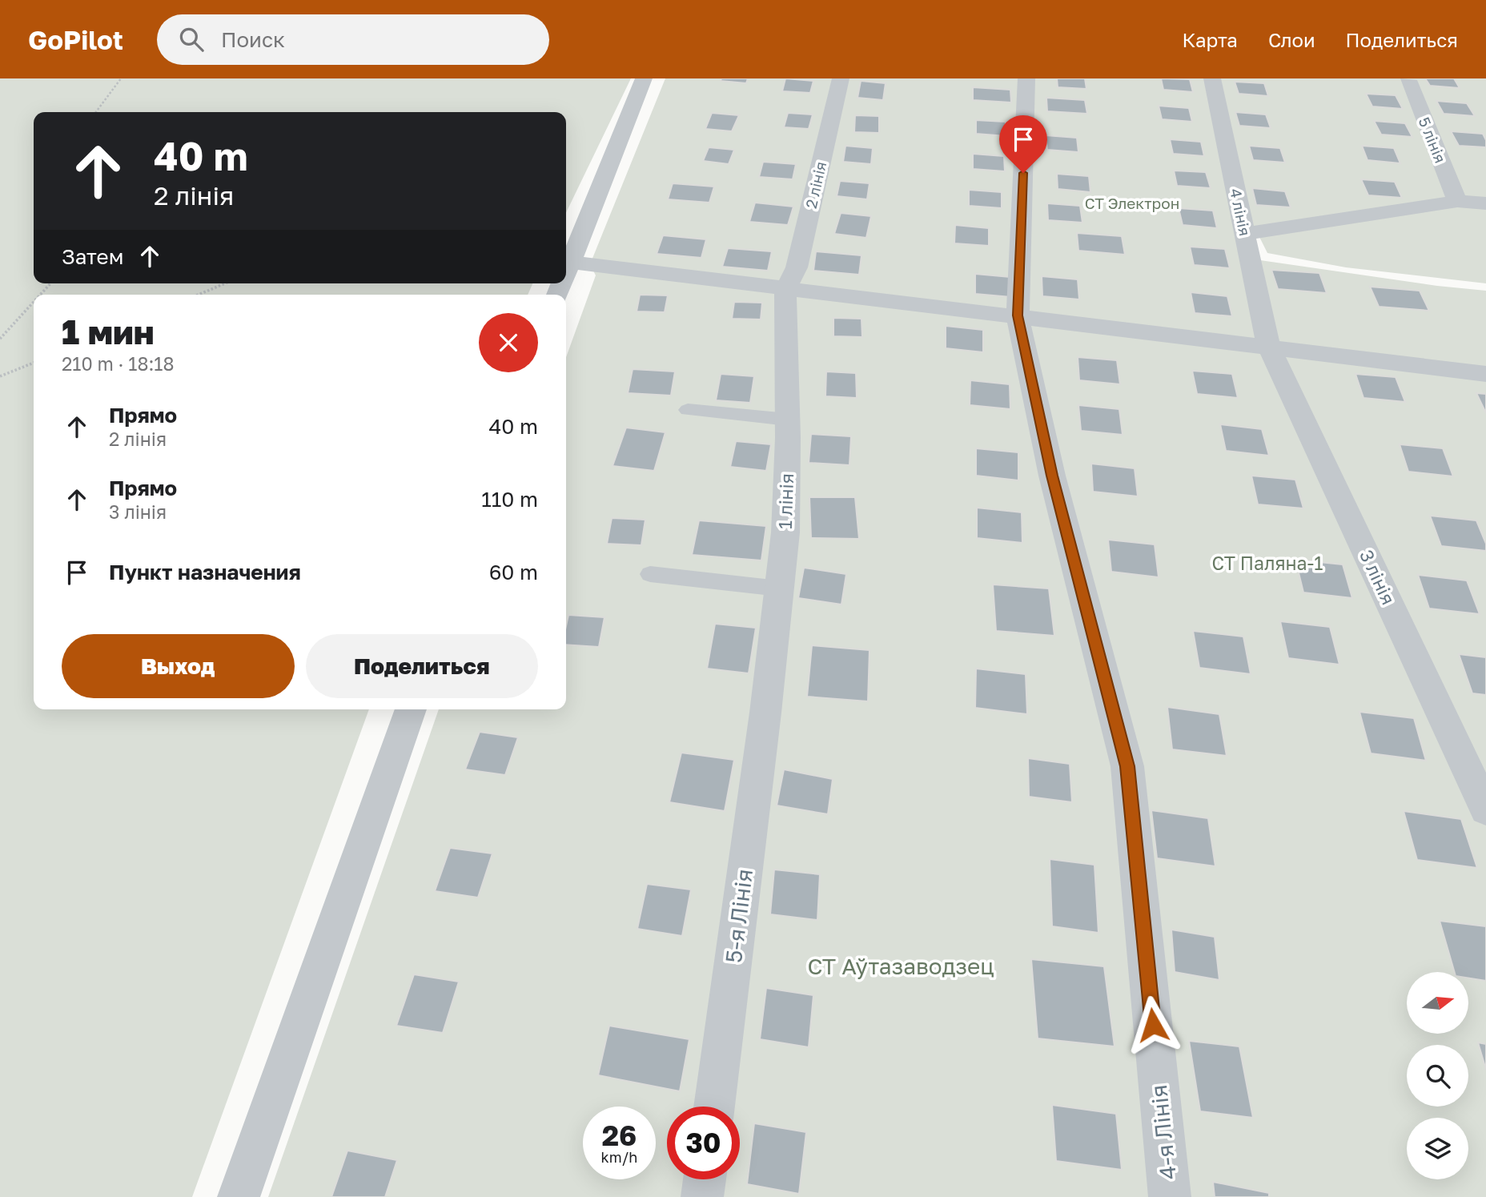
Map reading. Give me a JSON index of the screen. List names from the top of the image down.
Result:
{
  "streets": {
    "street": [
      "5 лінія",
      "2 лінія",
      "4 лінія",
      "1 лінія",
      "3 лінія",
      "5-я Лінія",
      "4-я Лінія"
    ]
  },
  "crossings": [
    ["2 лінія", "1 лінія"],
    ["4 лінія", "3 лінія"],
    ["1 лінія", "5-я Лінія"]
  ],
  "parks": ["СТ Электрон", "СТ Паляна-1", "СТ Аўтазаводзец"],
  "north": "right",
  "page": {
    "header": "GoPilot",
    "search": "Поиск",
    "nav": ["Карта", "Слои", "Поделиться"],
    "turn": ["40 m", "2 лінія"],
    "then": "Затем",
    "heading": ["1 мин", "210 m · 18:18"],
    "list": [
      {
        "name": "Прямо",
        "note": "2 лінія",
        "value": "40 m"
      },
      {
        "name": "Прямо",
        "note": "3 лінія",
        "value": "110 m"
      },
      {
        "name": "Пункт назначения",
        "value": "60 m"
      }
    ],
    "buttons": ["Выход", "Поделиться"],
    "speed": "26 km/h",
    "limit": "30"
  }
}
